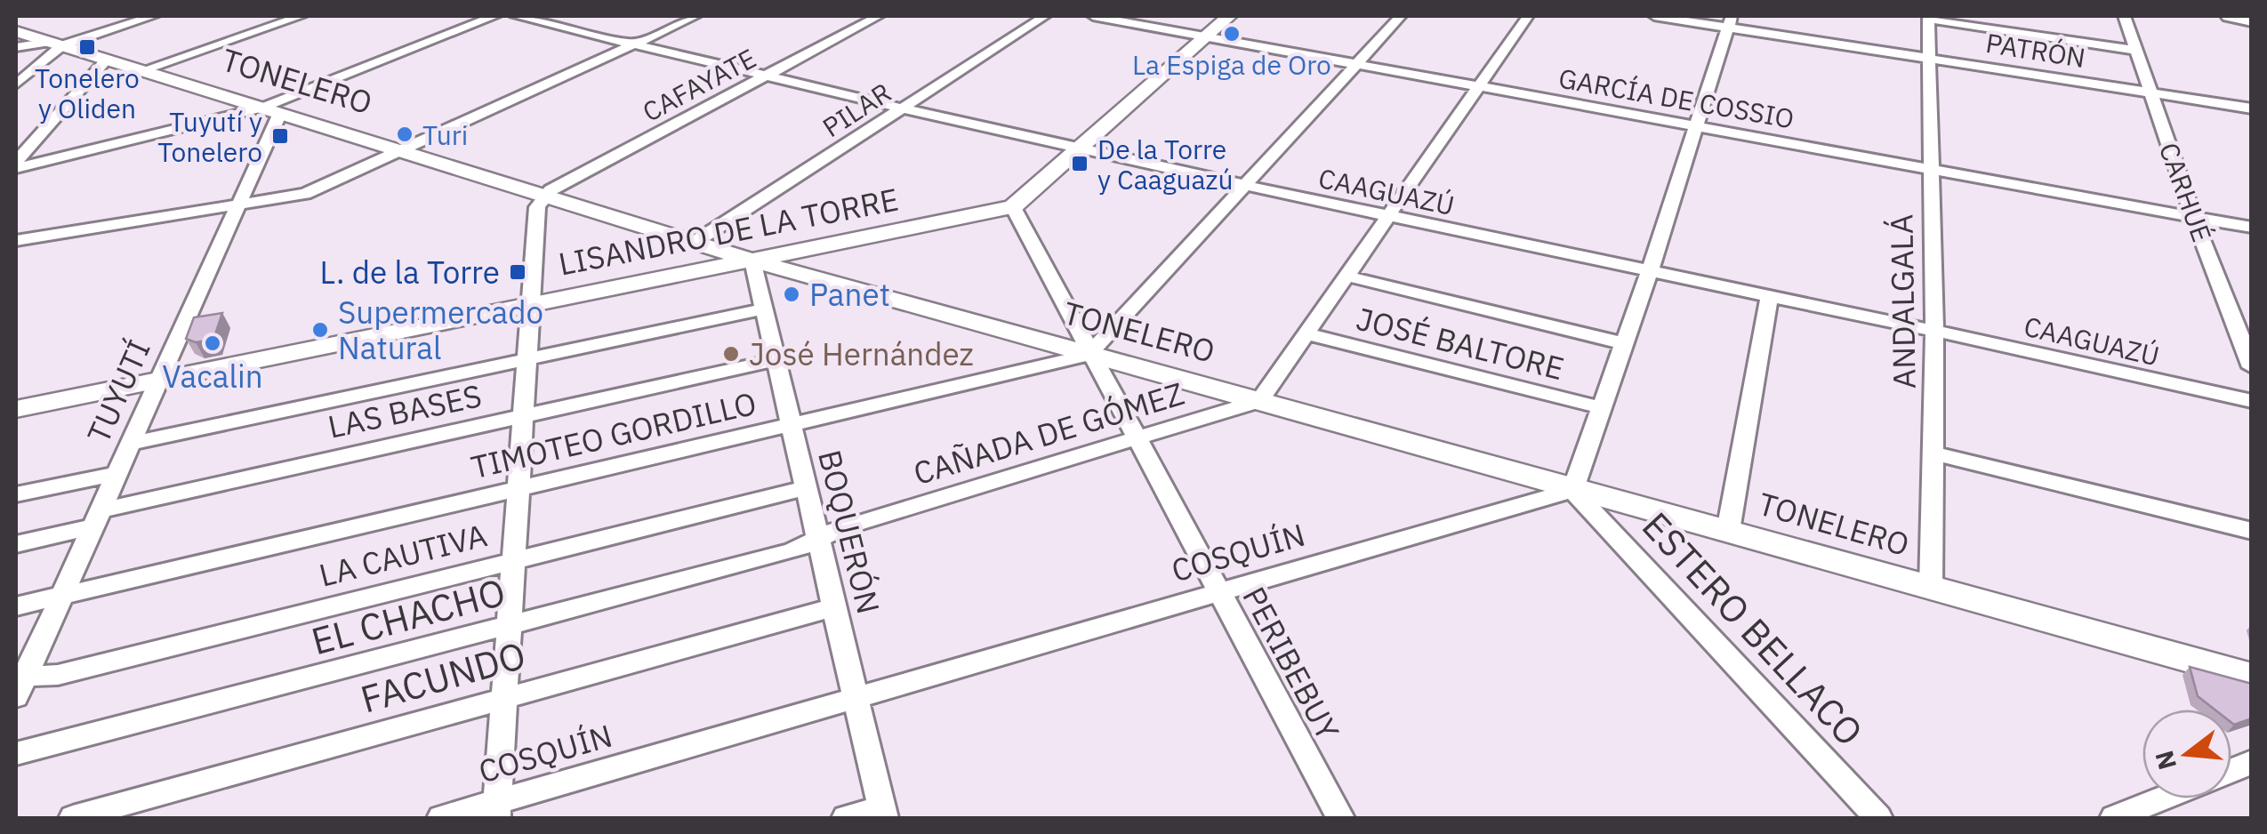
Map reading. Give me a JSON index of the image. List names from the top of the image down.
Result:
{
  "streets": {
    "street": [
      "PATRÓN",
      "TONELERO",
      "CAFAYATE",
      "GARCÍA DE COSSIO",
      "PILAR",
      "CAAGUAZÚ",
      "CARHUÉ",
      "LISANDRO DE LA TORRE",
      "ANDALGALÁ",
      "JOSÉ BALTORE",
      "TUYUTÍ",
      "LAS BASES",
      "CAÑADA DE GÓMEZ",
      "TIMOTEO GORDILLO",
      "BOQUERÓN",
      "COSQUÍN",
      "LA CAUTIVA",
      "EL CHACHO",
      "ESTERO BELLACO",
      "PERIBEBUY",
      "FACUNDO"
    ]
  },
  "crossings": [
    ["PATRÓN", "CARHUÉ"],
    ["PATRÓN", "ANDALGALÁ"],
    ["TONELERO", "CAFAYATE"],
    ["TONELERO", "PILAR"],
    ["TONELERO", "LISANDRO DE LA TORRE"],
    ["TONELERO", "ANDALGALÁ"],
    ["TONELERO", "TUYUTÍ"],
    ["TONELERO", "CAÑADA DE GÓMEZ"],
    ["TONELERO", "TIMOTEO GORDILLO"],
    ["TONELERO", "BOQUERÓN"],
    ["TONELERO", "COSQUÍN"],
    ["TONELERO", "ESTERO BELLACO"],
    ["TONELERO", "PERIBEBUY"],
    ["CAFAYATE", "CAAGUAZÚ"],
    ["GARCÍA DE COSSIO", "CARHUÉ"],
    ["GARCÍA DE COSSIO", "LISANDRO DE LA TORRE"],
    ["GARCÍA DE COSSIO", "ANDALGALÁ"],
    ["PILAR", "CAAGUAZÚ"],
    ["CAAGUAZÚ", "LISANDRO DE LA TORRE"],
    ["CAAGUAZÚ", "ANDALGALÁ"],
    ["LISANDRO DE LA TORRE", "TUYUTÍ"],
    ["LISANDRO DE LA TORRE", "BOQUERÓN"],
    ["LISANDRO DE LA TORRE", "PERIBEBUY"],
    ["TUYUTÍ", "LAS BASES"],
    ["TUYUTÍ", "TIMOTEO GORDILLO"],
    ["TUYUTÍ", "LA CAUTIVA"],
    ["LAS BASES", "BOQUERÓN"],
    ["CAÑADA DE GÓMEZ", "BOQUERÓN"],
    ["CAÑADA DE GÓMEZ", "EL CHACHO"],
    ["CAÑADA DE GÓMEZ", "PERIBEBUY"],
    ["TIMOTEO GORDILLO", "BOQUERÓN"],
    ["TIMOTEO GORDILLO", "PERIBEBUY"],
    ["BOQUERÓN", "COSQUÍN"],
    ["BOQUERÓN", "LA CAUTIVA"],
    ["BOQUERÓN", "EL CHACHO"],
    ["BOQUERÓN", "FACUNDO"],
    ["COSQUÍN", "ESTERO BELLACO"],
    ["COSQUÍN", "PERIBEBUY"]
  ],
  "places": {
    "other": [
      "La Espiga de Oro",
      "Turi",
      "Panet",
      "Supermercado Natural",
      "Vacalin",
      "José Hernández"
    ],
    "transit": [
      "Tonelero y Oliden",
      "Tuyutí y Tonelero",
      "De la Torre y Caaguazú",
      "L. de la Torre"
    ]
  },
  "north": "left"
}
